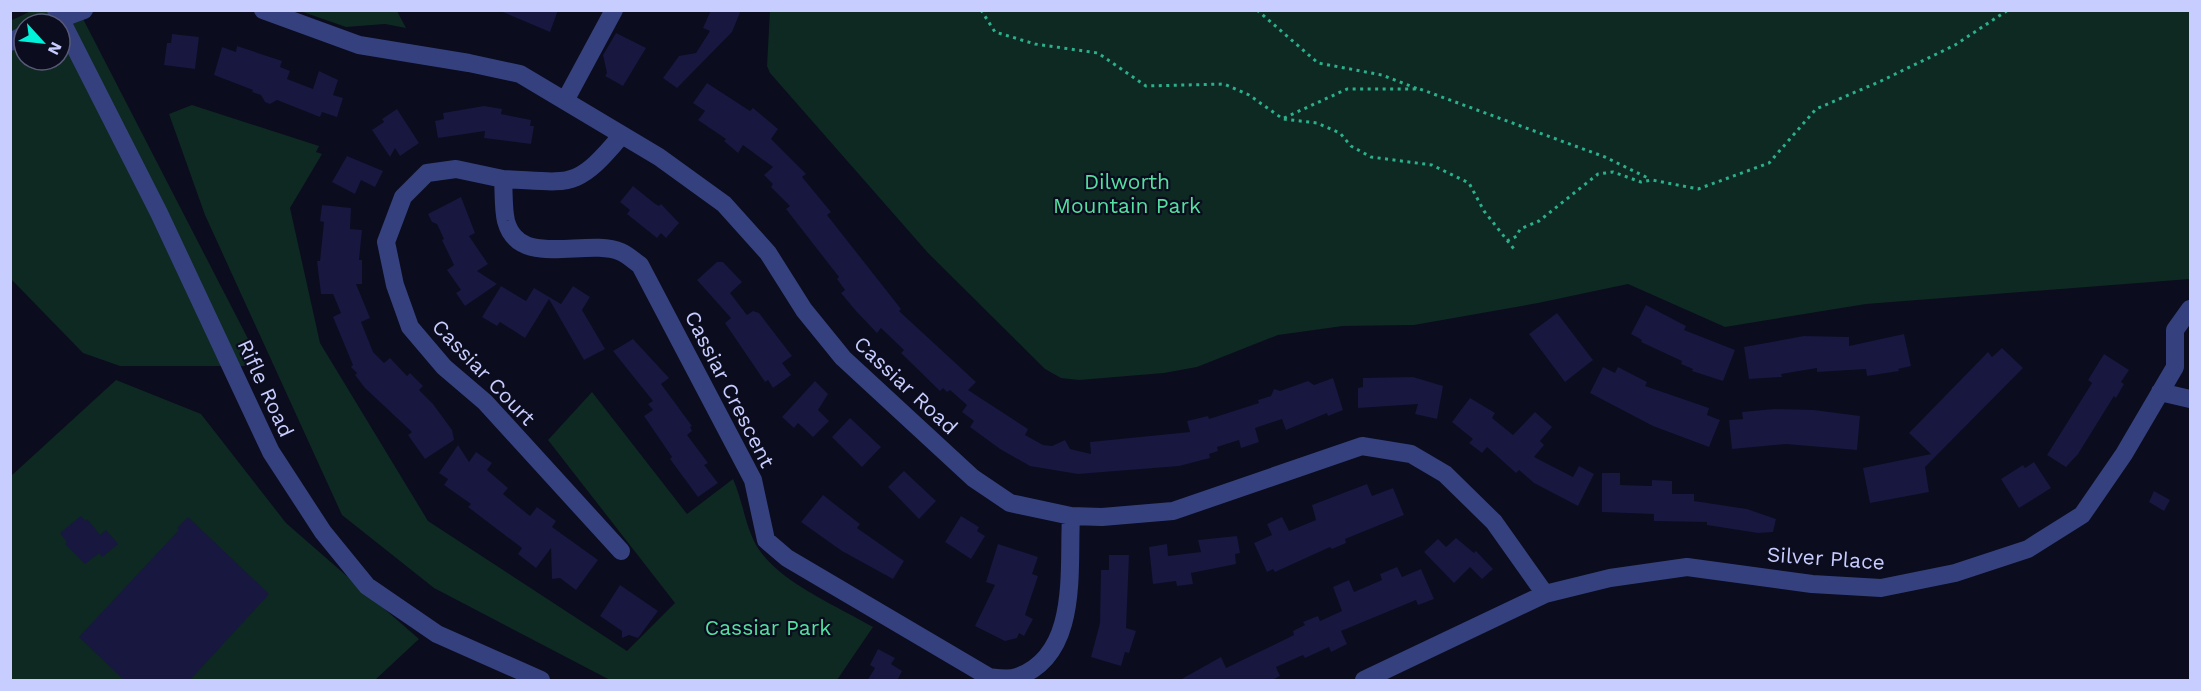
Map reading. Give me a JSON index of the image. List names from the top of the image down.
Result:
{
  "streets": {
    "street": [
      "Cassiar Court",
      "Cassiar Road",
      "Rifle Road",
      "Cassiar Crescent",
      "Silver Place"
    ]
  },
  "crossings": [
    ["Cassiar Court", "Cassiar Crescent"],
    ["Cassiar Road", "Cassiar Crescent"],
    ["Cassiar Road", "Silver Place"]
  ],
  "parks": ["Dilworth Mountain Park", "Cassiar Park"],
  "north": "bottom right"
}
